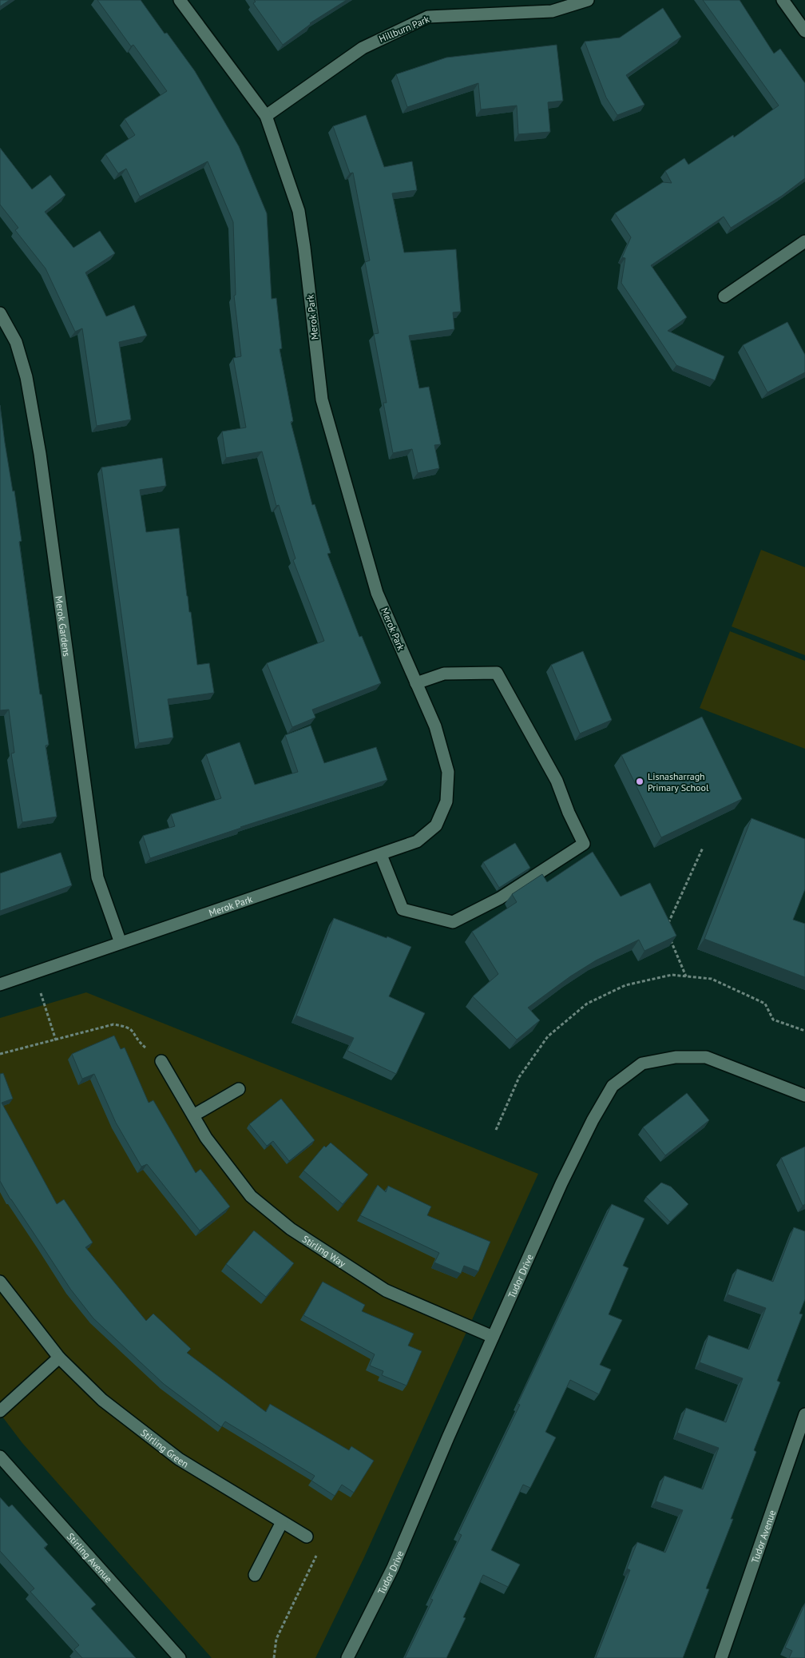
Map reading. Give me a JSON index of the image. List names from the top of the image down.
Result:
{
  "streets": {
    "street": [
      "Hillburn Park",
      "Merok Park",
      "Merok Gardens",
      "Stirling Way",
      "Tudor Drive",
      "Stirling Green",
      "Tudor Avenue",
      "Stirling Avenue"
    ]
  },
  "crossings": [
    ["Hillburn Park", "Merok Park"],
    ["Merok Park", "Merok Gardens"],
    ["Stirling Way", "Tudor Drive"]
  ],
  "places": ["Lisnasharragh Primary School"]
}
